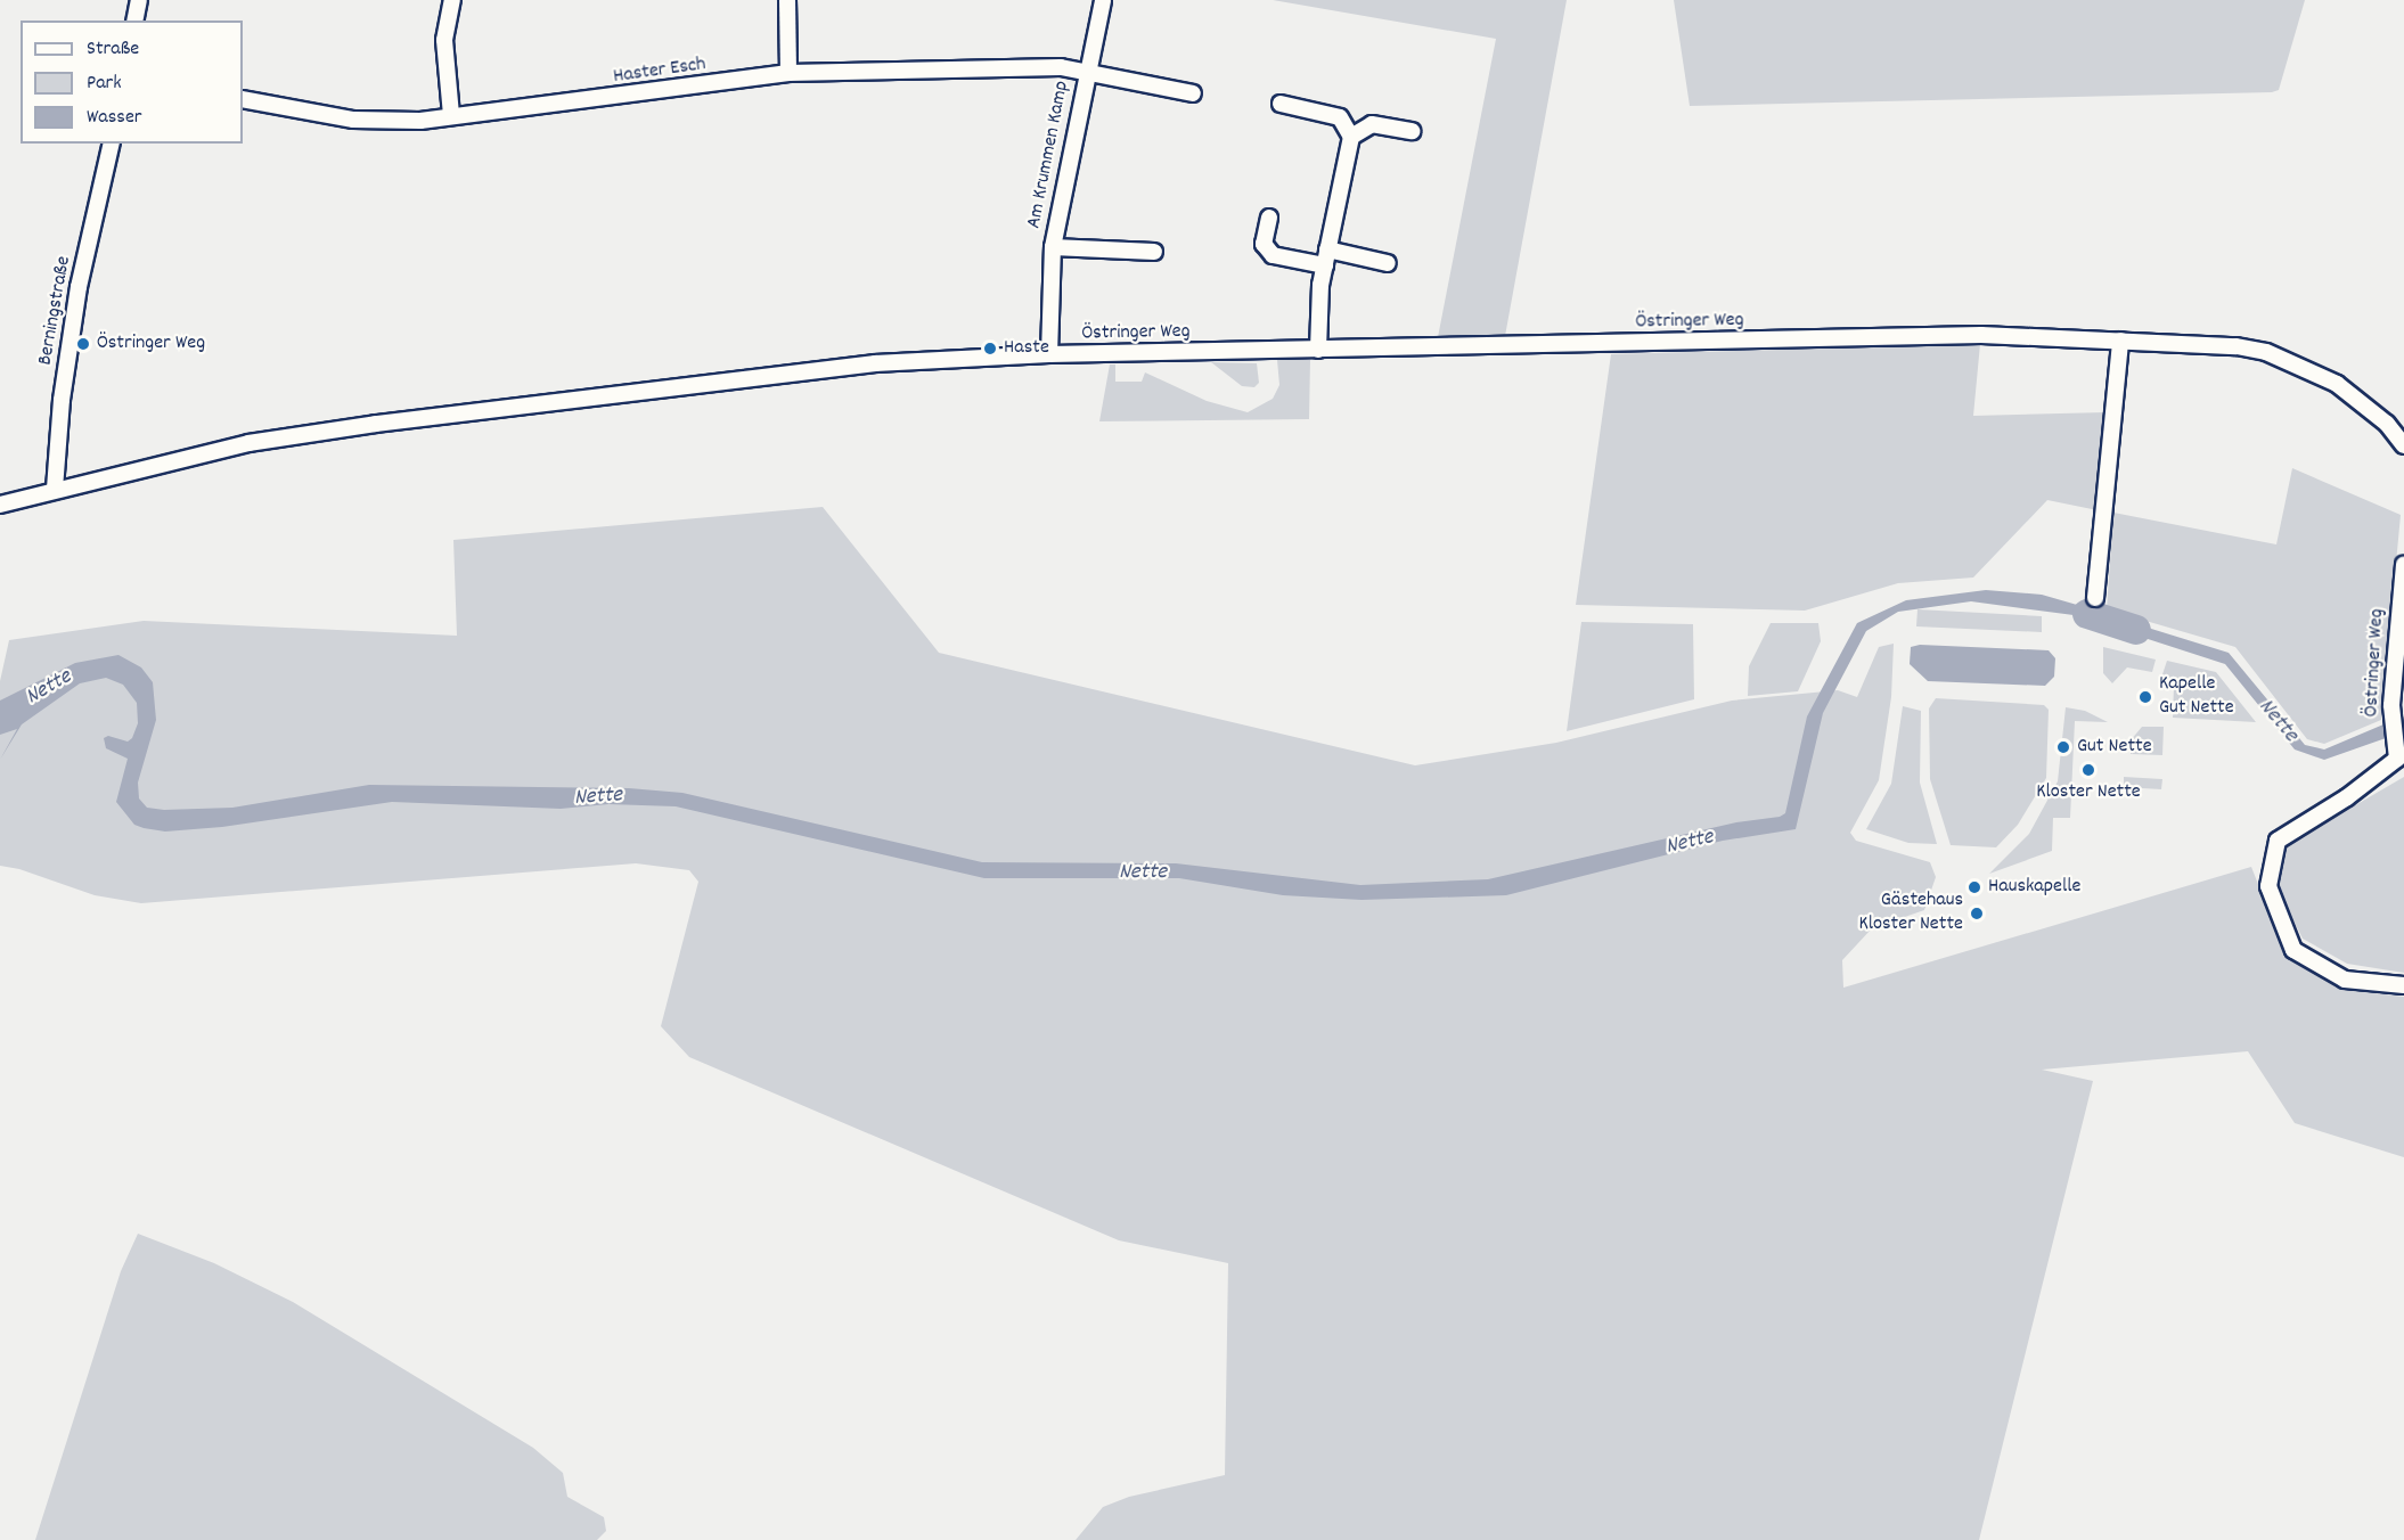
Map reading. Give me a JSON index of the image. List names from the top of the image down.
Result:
{
  "streets": {
    "street": [
      "Haster Esch",
      "Am Krummen Kamp",
      "Berningstraße",
      "Östringer Weg"
    ]
  },
  "crossings": [
    ["Haster Esch", "Am Krummen Kamp"],
    ["Am Krummen Kamp", "Östringer Weg"],
    ["Berningstraße", "Östringer Weg"]
  ],
  "water": ["Nette"],
  "places": [
    "Östringer Weg",
    "Haste",
    "Kapelle Gut Nette",
    "Gut Nette",
    "Kloster Nette",
    "Hauskapelle",
    "Gästehaus Kloster Nette"
  ],
  "legend": ["Straße", "Park", "Wasser"]
}
